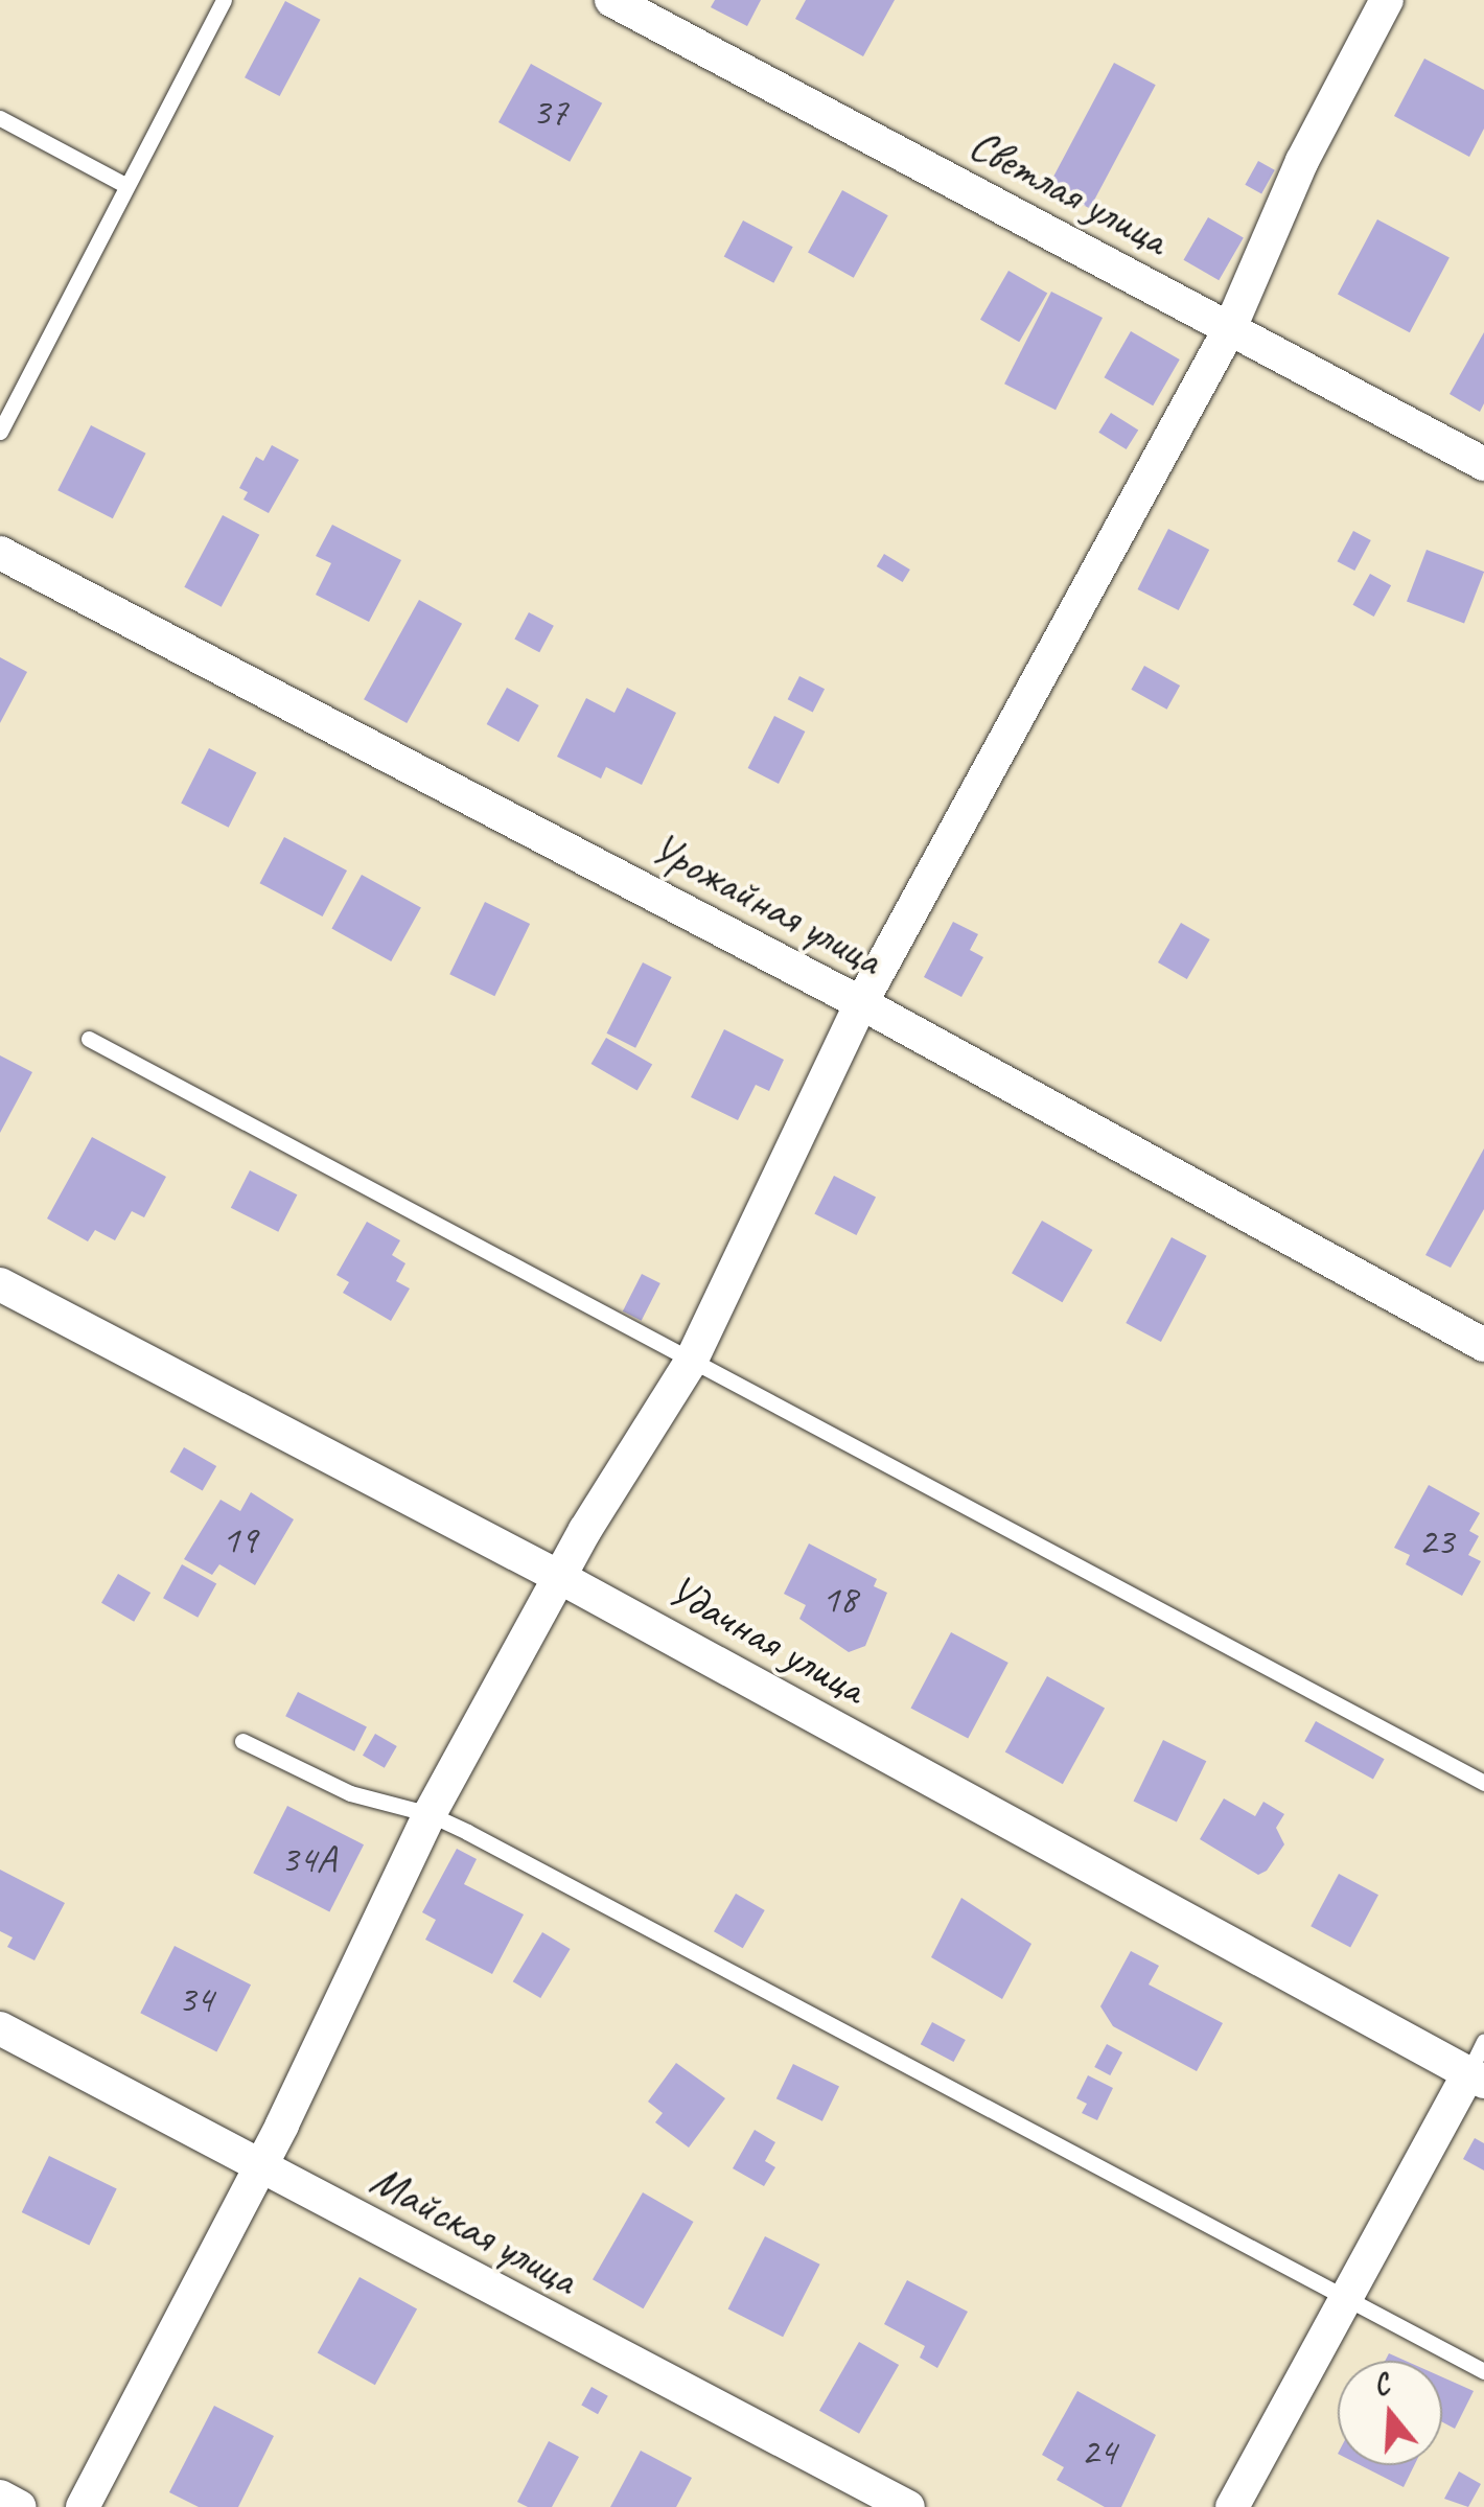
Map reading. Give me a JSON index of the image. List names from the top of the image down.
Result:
{
  "streets": {
    "street": [
      "Светлая улица",
      "Урожайная улица",
      "Удачная улица",
      "Майская улица"
    ]
  },
  "house_numbers": [
    "37",
    "19",
    "23",
    "18",
    "34А",
    "34",
    "24"
  ],
  "north": "top"
}
